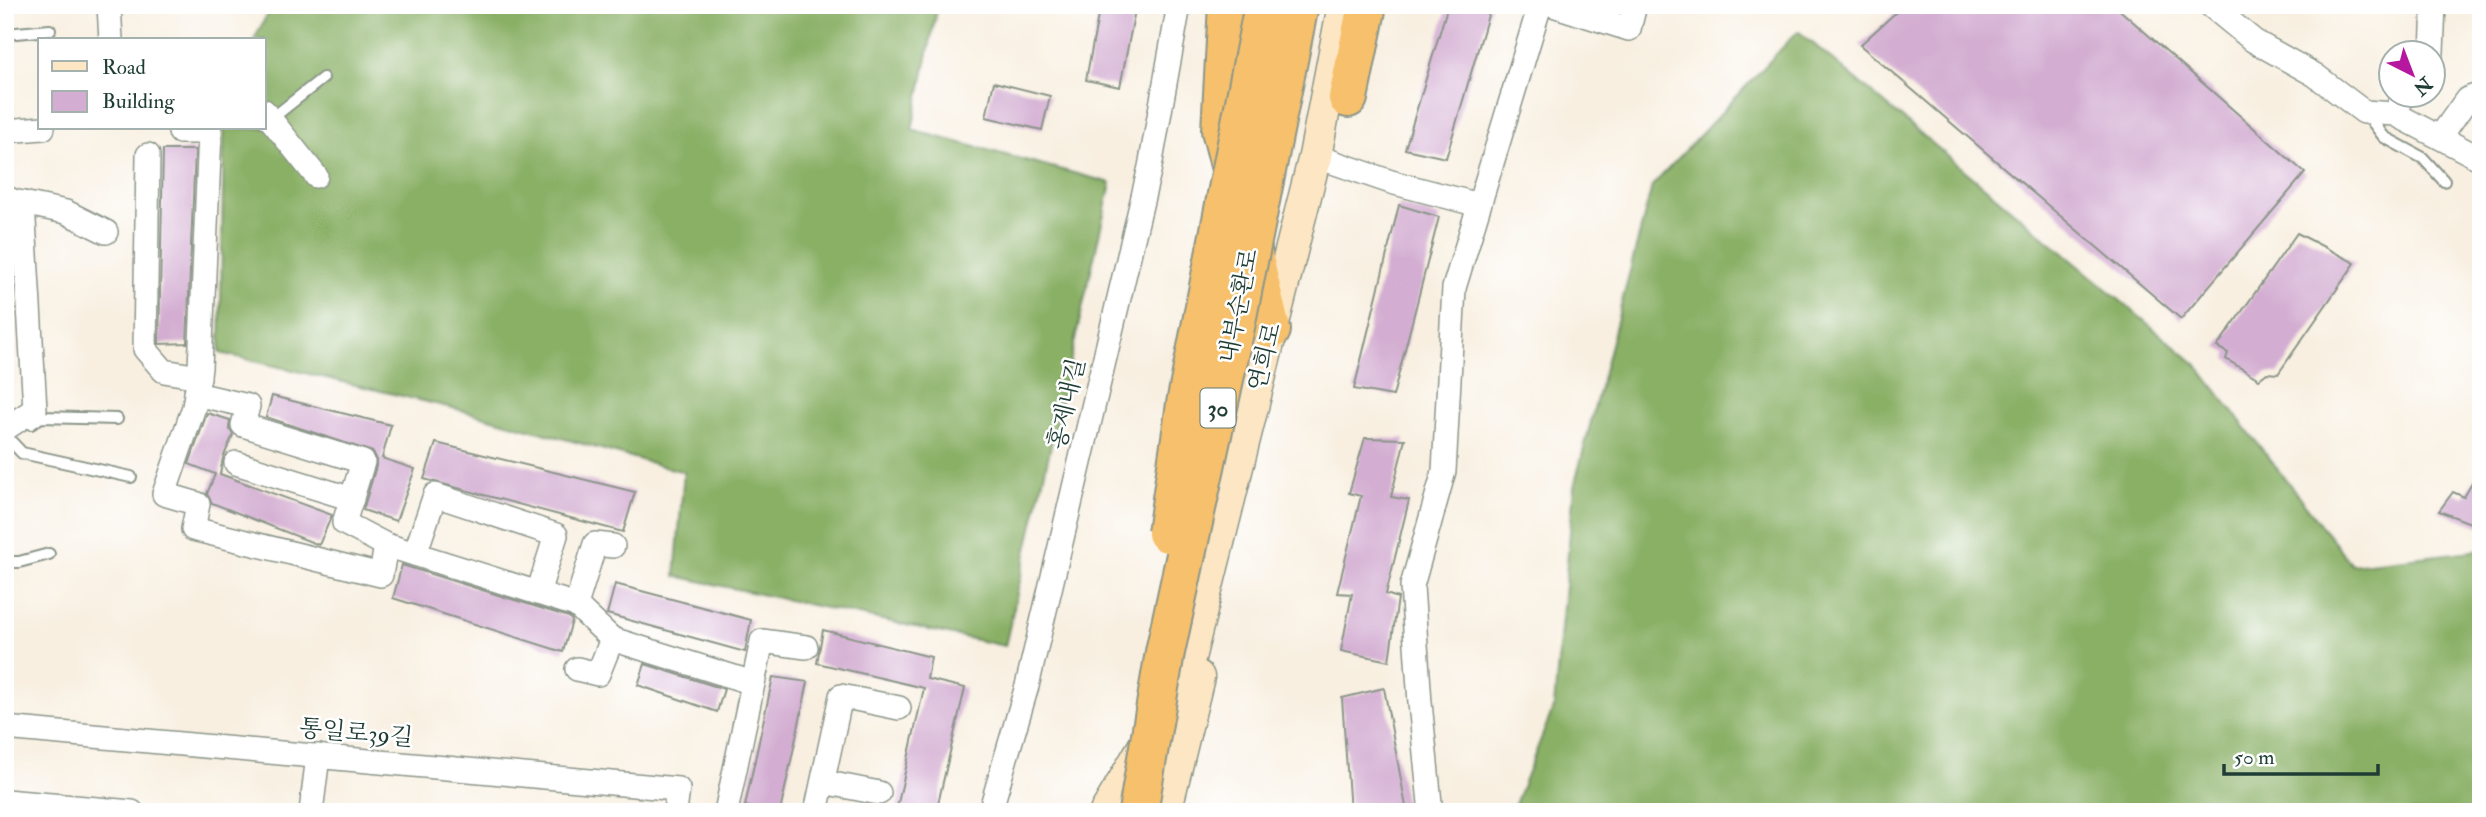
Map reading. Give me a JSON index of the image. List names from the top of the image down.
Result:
{
  "streets": {
    "highway": ["내부순환로", "30"],
    "main road": ["연희로"],
    "street": ["홍제내길", "통일로39길"]
  },
  "legend": ["Road", "Building"],
  "scale_bar": "50 m",
  "north": "bottom right"
}
